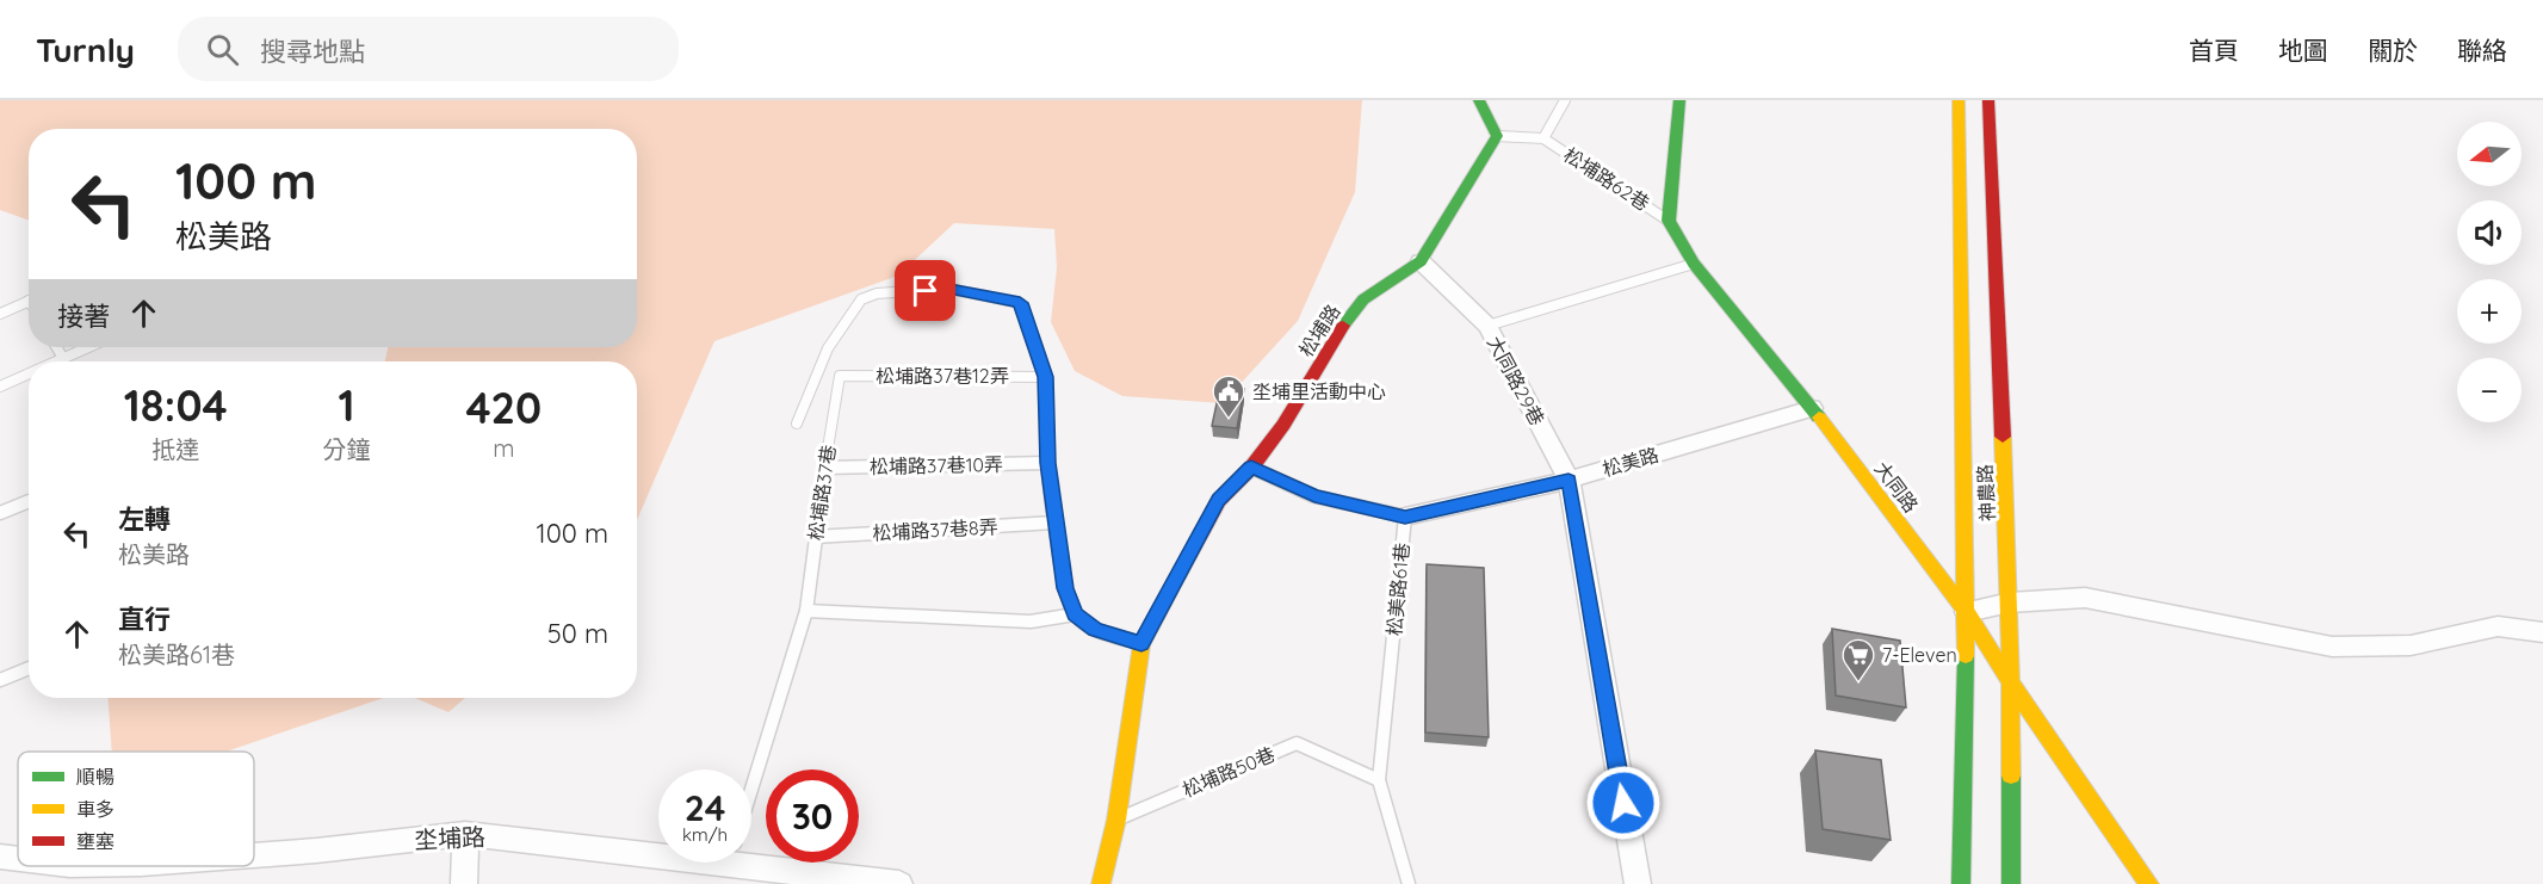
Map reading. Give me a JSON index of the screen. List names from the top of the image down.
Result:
{
  "streets": {
    "street": [
      "松埔路",
      "大同路29巷",
      "松美路",
      "大同路",
      "神農路",
      "坔埔路"
    ],
    "lane": [
      "松埔路62巷",
      "松埔路37巷12弄",
      "松埔路37巷10弄",
      "松埔路37巷",
      "松埔路37巷8弄",
      "松美路61巷",
      "松埔路50巷"
    ]
  },
  "crossings": [
    ["松埔路62巷", "松埔路"],
    ["松埔路62巷", "大同路"],
    ["松埔路", "大同路29巷"],
    ["松埔路", "松美路61巷"],
    ["松埔路", "松埔路50巷"],
    ["松埔路37巷12弄", "松埔路37巷"],
    ["大同路29巷", "松美路"],
    ["松美路", "大同路"],
    ["松美路", "松美路61巷"],
    ["松埔路37巷10弄", "松埔路37巷"],
    ["大同路", "神農路"],
    ["松埔路37巷", "松埔路37巷8弄"],
    ["松美路61巷", "松埔路50巷"]
  ],
  "places": {
    "public building": ["坔埔里活動中心"],
    "supermarket": ["7-Eleven"]
  },
  "legend": ["順暢", "車多", "壅塞"],
  "north": "left",
  "page": {
    "header": "Turnly",
    "search": "搜尋地點",
    "nav": [
      "首頁",
      "地圖",
      "關於",
      "聯絡"
    ],
    "map_buttons": ["+", "−"],
    "turn": ["100 m", "松美路"],
    "then": "接著",
    "eta": [
      "18:04",
      "抵達",
      "1",
      "分鐘",
      "420",
      "m"
    ],
    "list": [
      {
        "name": "左轉",
        "note": "松美路",
        "value": "100 m"
      },
      {
        "name": "直行",
        "note": "松美路61巷",
        "value": "50 m"
      }
    ],
    "speed": "24 km/h",
    "limit": "30"
  }
}
